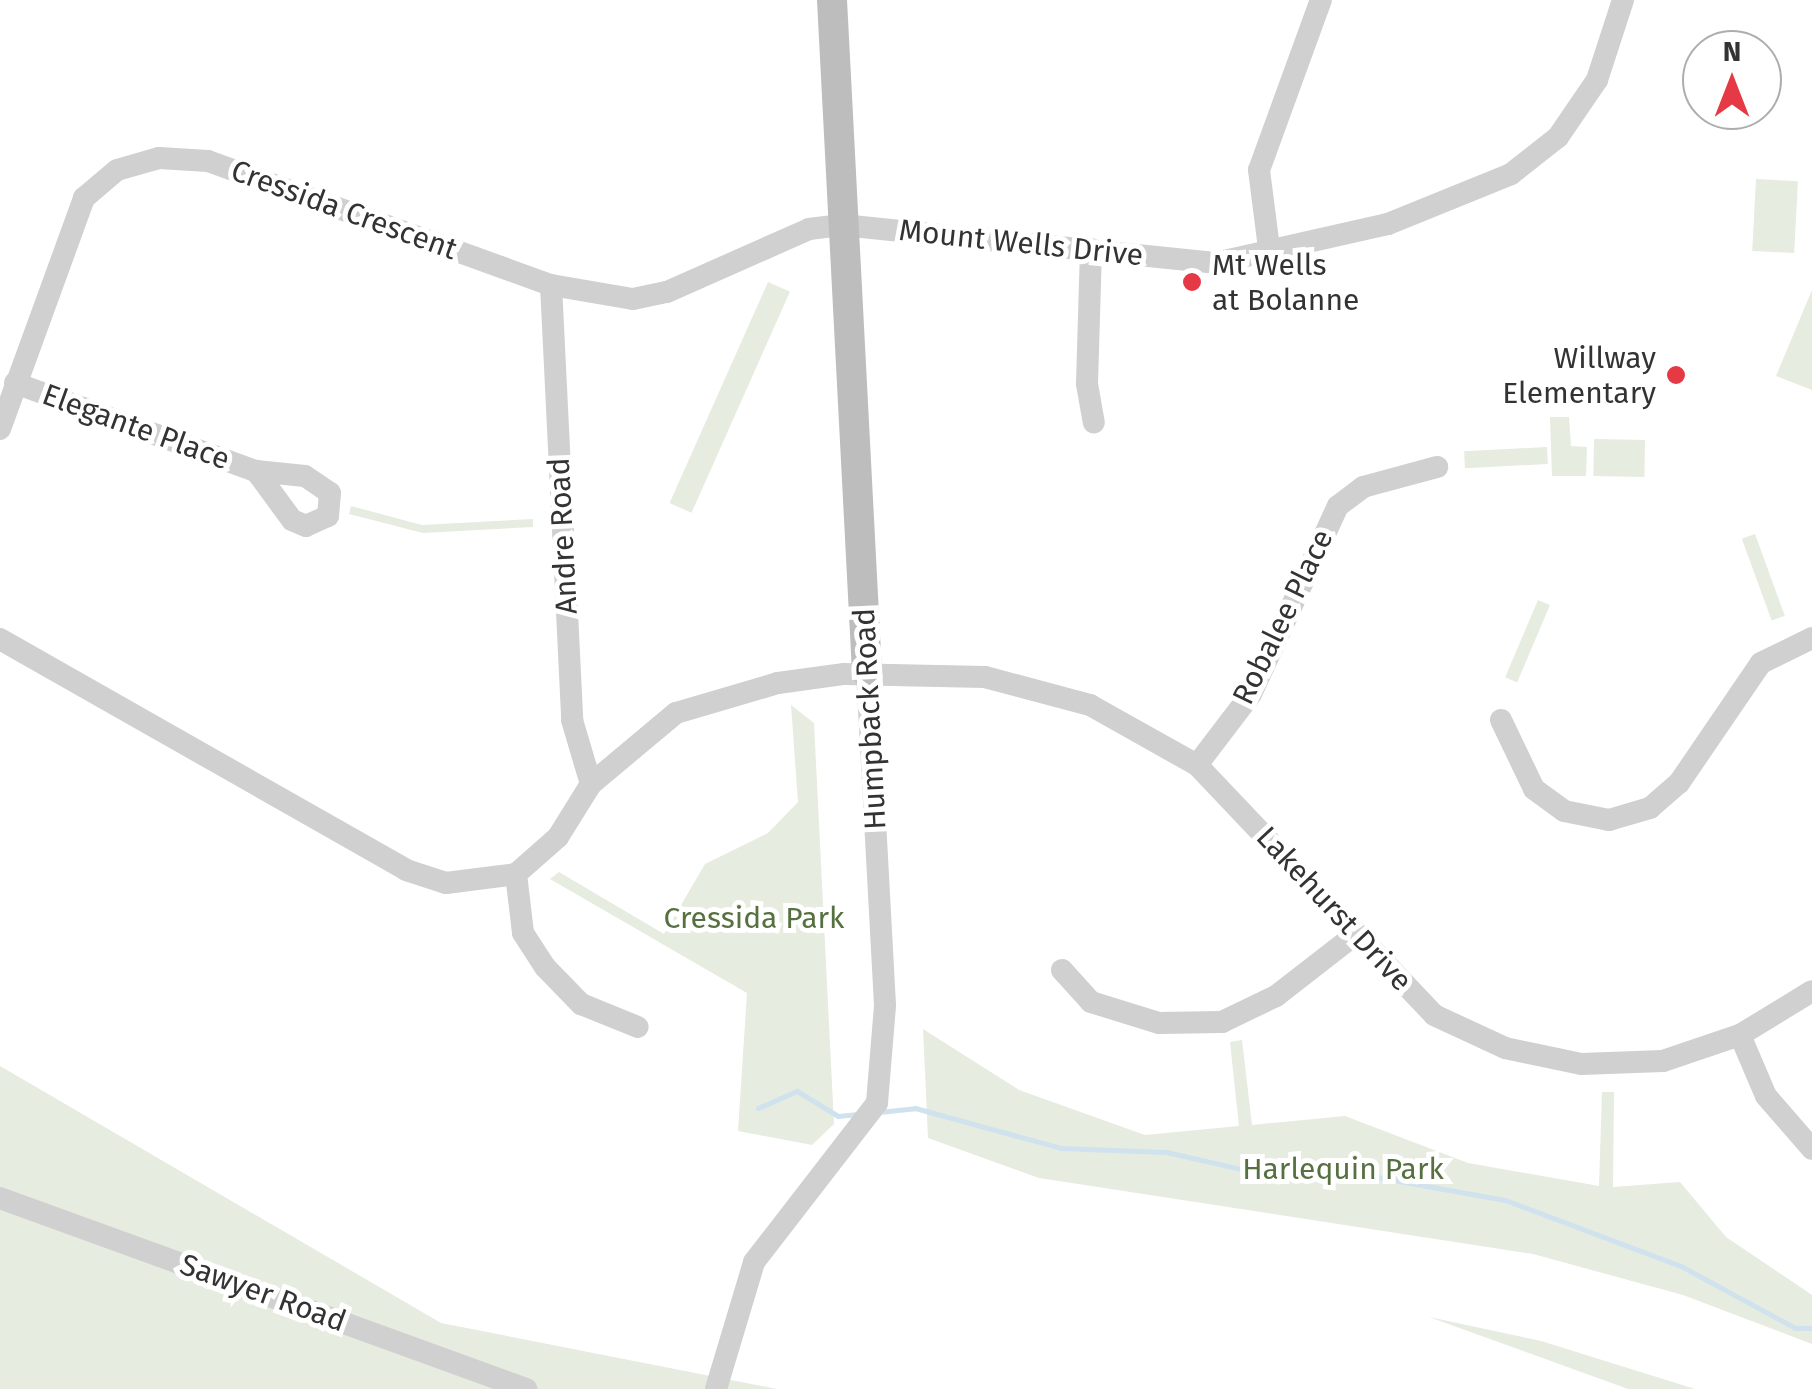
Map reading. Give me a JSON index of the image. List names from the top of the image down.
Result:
{
  "streets": {
    "street": [
      "Cressida Crescent",
      "Mount Wells Drive",
      "Elegante Place",
      "Andre Road",
      "Robalee Place",
      "Humpback Road",
      "Lakehurst Drive",
      "Sawyer Road"
    ]
  },
  "crossings": [
    ["Cressida Crescent", "Mount Wells Drive"],
    ["Cressida Crescent", "Elegante Place"],
    ["Cressida Crescent", "Andre Road"],
    ["Cressida Crescent", "Humpback Road"],
    ["Mount Wells Drive", "Humpback Road"],
    ["Robalee Place", "Lakehurst Drive"],
    ["Humpback Road", "Lakehurst Drive"]
  ],
  "parks": ["Cressida Park", "Harlequin Park"],
  "places": ["Mt Wells at Bolanne", "Willway Elementary"],
  "north": "top"
}
